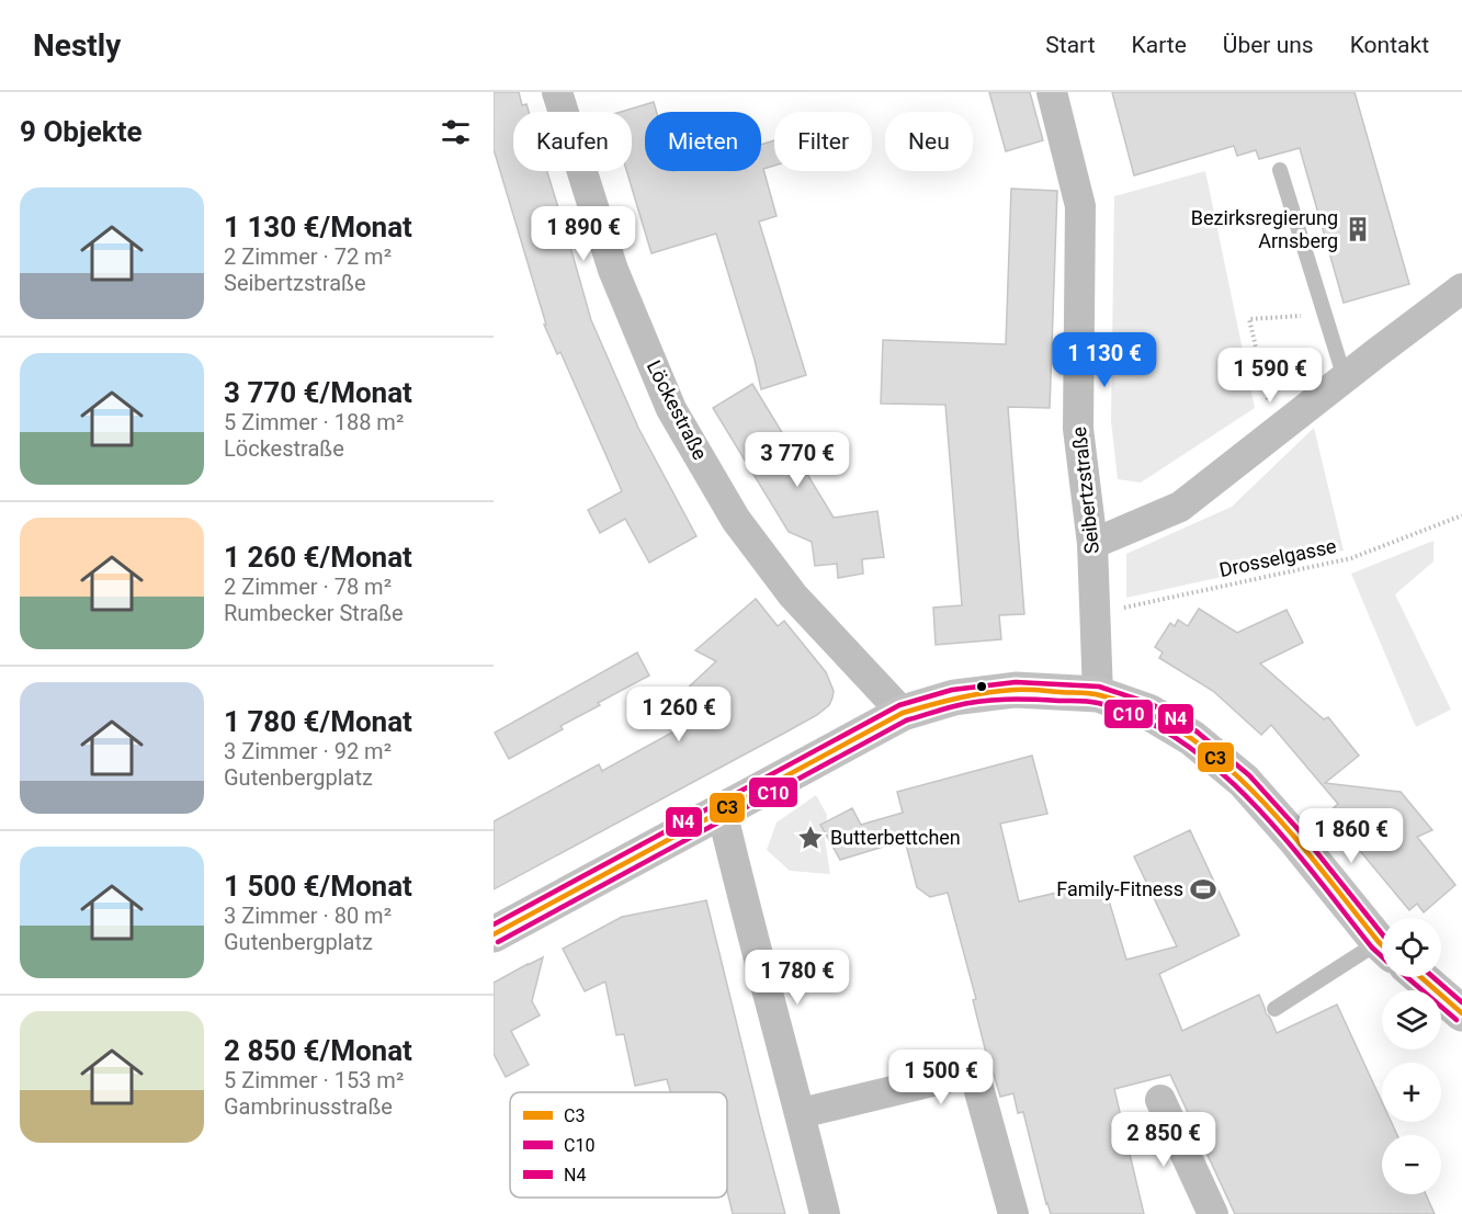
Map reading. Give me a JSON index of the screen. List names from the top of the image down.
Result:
{
  "streets": {
    "street": ["Löckestraße", "Seibertzstraße"],
    "path": ["Drosselgasse"]
  },
  "crossings": [
    ["Seibertzstraße", "Drosselgasse"]
  ],
  "places": {
    "building": ["Bezirksregierung Arnsberg"],
    "place": ["Butterbettchen"],
    "sports": ["Family-Fitness"]
  },
  "lines": ["transit line N4", "transit line C3", "transit line C10"],
  "legend": ["C3", "C10", "N4"],
  "page": {
    "header": "Nestly",
    "nav": [
      "Start",
      "Karte",
      "Über uns",
      "Kontakt"
    ],
    "heading": "9 Objekte",
    "chip": [
      "Kaufen",
      "Mieten",
      "Filter",
      "Neu"
    ],
    "list": [
      {
        "name": "1 130 €/Monat",
        "note": "2 Zimmer · 72 m² · Seibertzstraße"
      },
      {
        "name": "3 770 €/Monat",
        "note": "5 Zimmer · 188 m² · Löckestraße"
      },
      {
        "name": "1 260 €/Monat",
        "note": "2 Zimmer · 78 m² · Rumbecker Straße"
      },
      {
        "name": "1 780 €/Monat",
        "note": "3 Zimmer · 92 m² · Gutenbergplatz"
      },
      {
        "name": "1 500 €/Monat",
        "note": "3 Zimmer · 80 m² · Gutenbergplatz"
      },
      {
        "name": "2 850 €/Monat",
        "note": "5 Zimmer · 153 m² · Gambrinusstraße"
      }
    ],
    "price": [
      "1 890 €",
      "1 130 €",
      "1 590 €",
      "3 770 €",
      "1 260 €",
      "1 860 €",
      "1 780 €",
      "1 500 €",
      "2 850 €"
    ],
    "map_buttons": ["+", "−"]
  }
}
